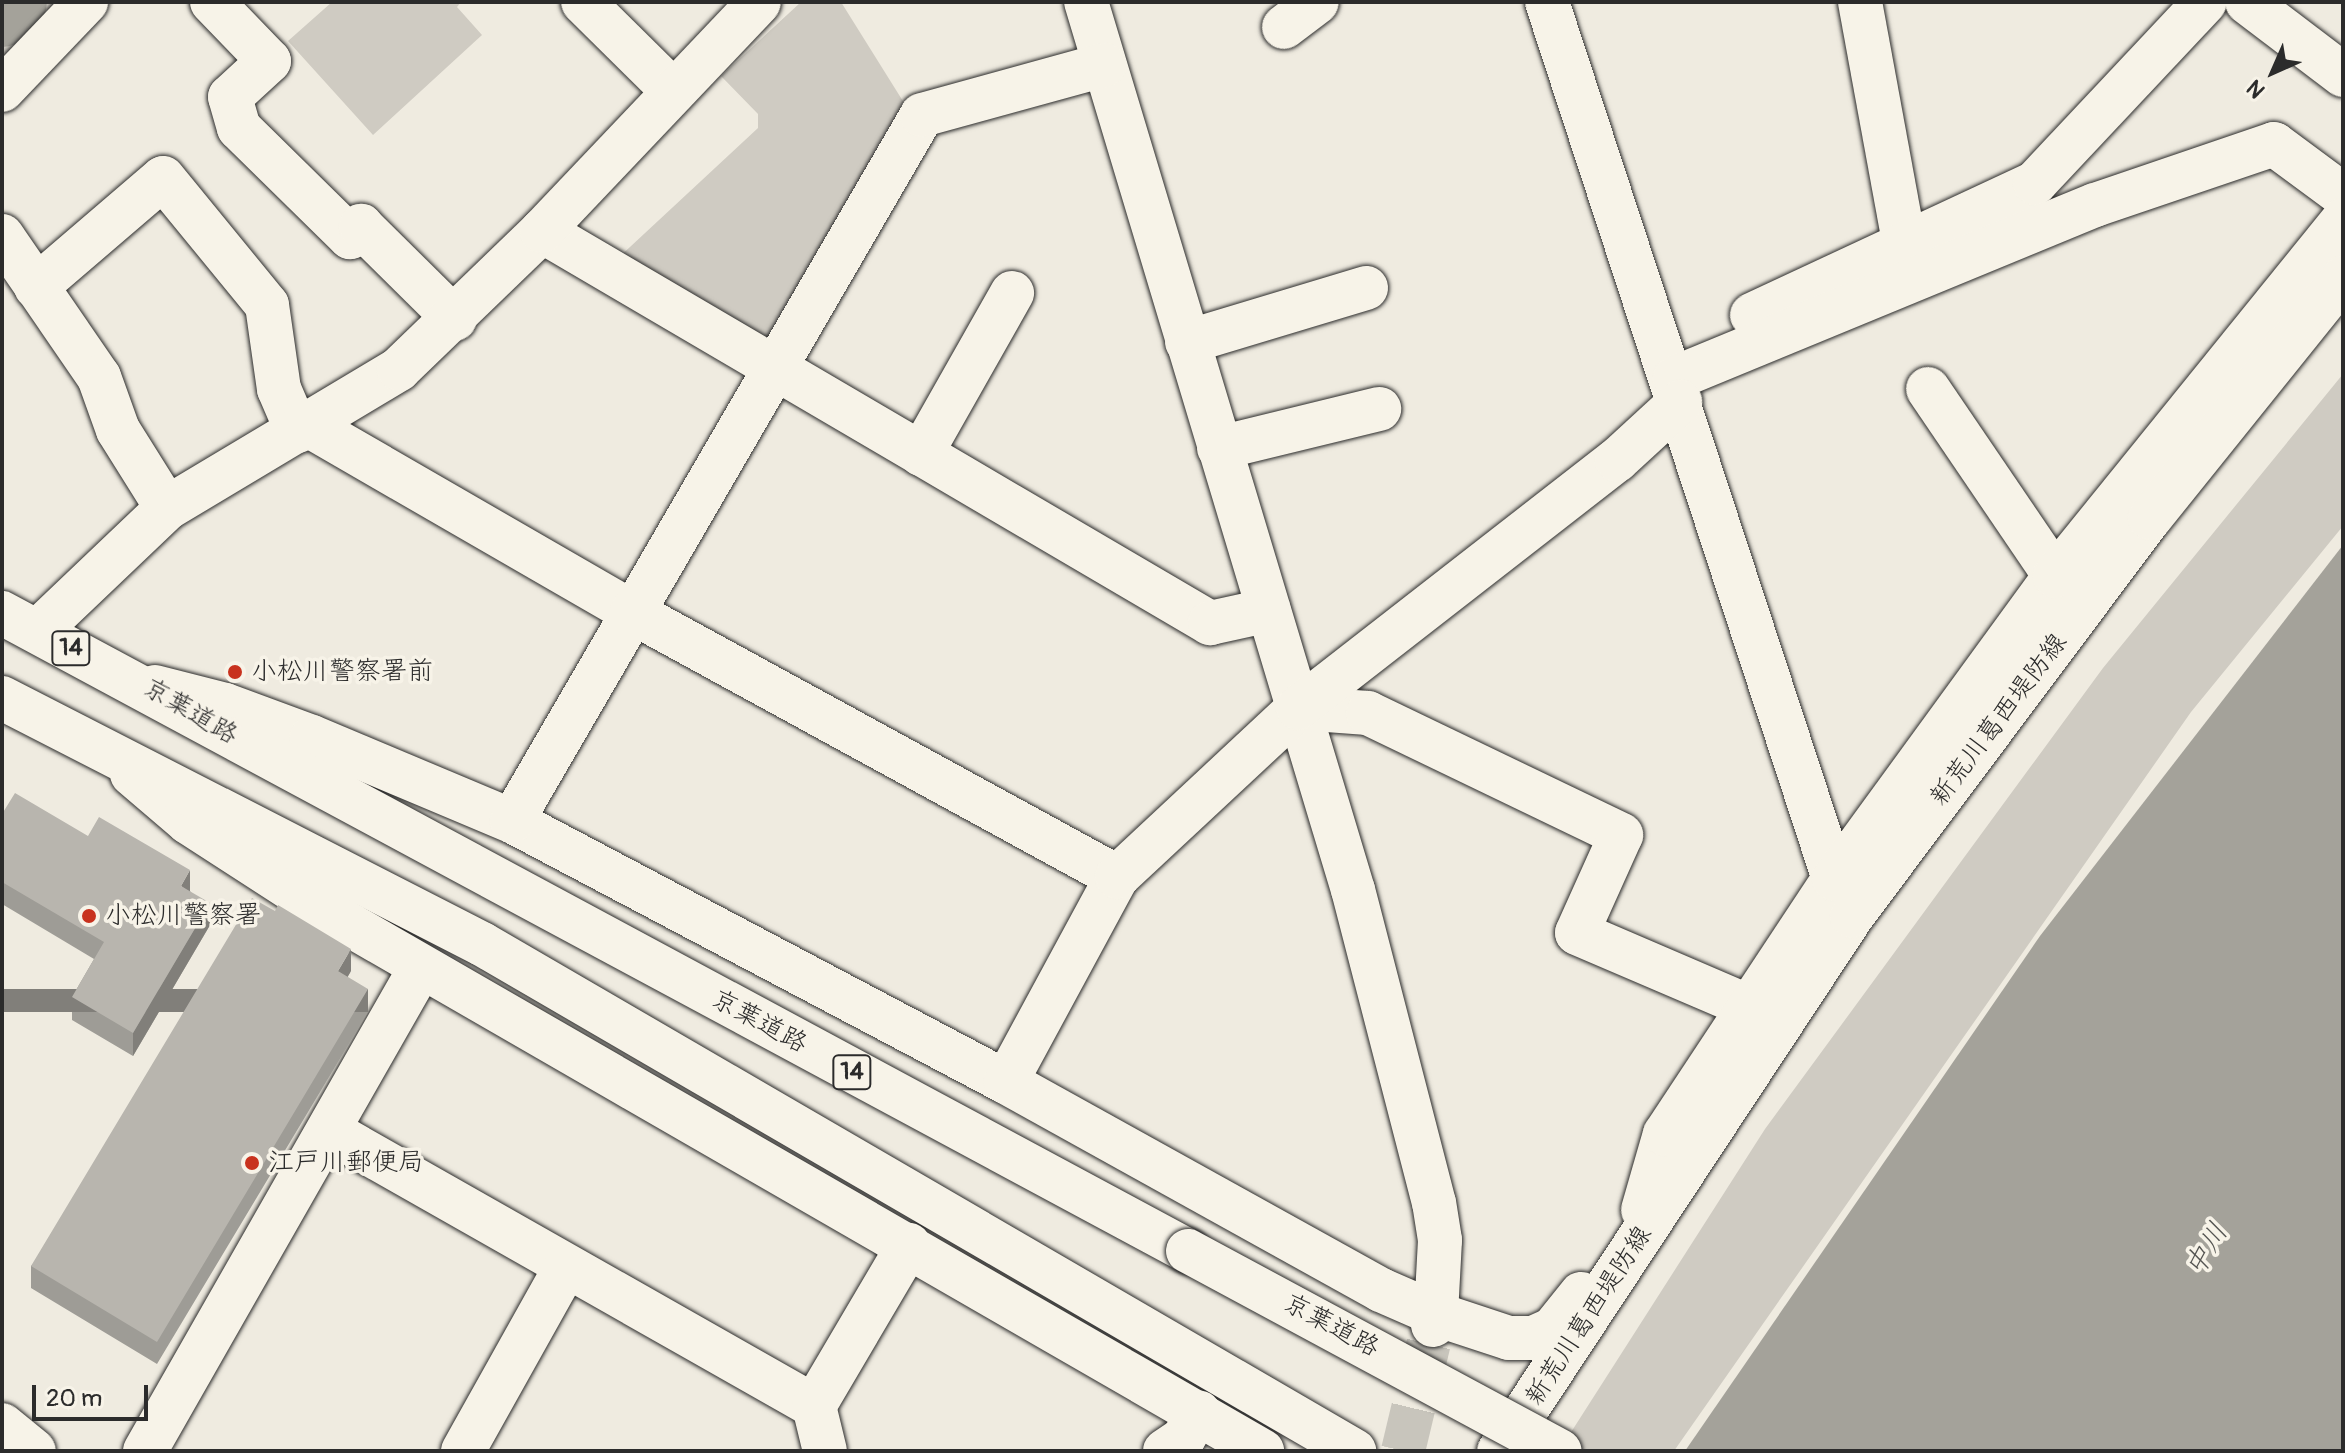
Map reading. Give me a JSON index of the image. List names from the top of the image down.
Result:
{
  "streets": {
    "main road": ["14", "京葉道路", "新荒川葛西堤防線"]
  },
  "crossings": [
    ["京葉道路", "新荒川葛西堤防線"]
  ],
  "water": ["中川"],
  "places": ["小松川警察署前", "小松川警察署", "江戸川郵便局"],
  "scale_bar": "20 m",
  "north": "bottom left"
}
